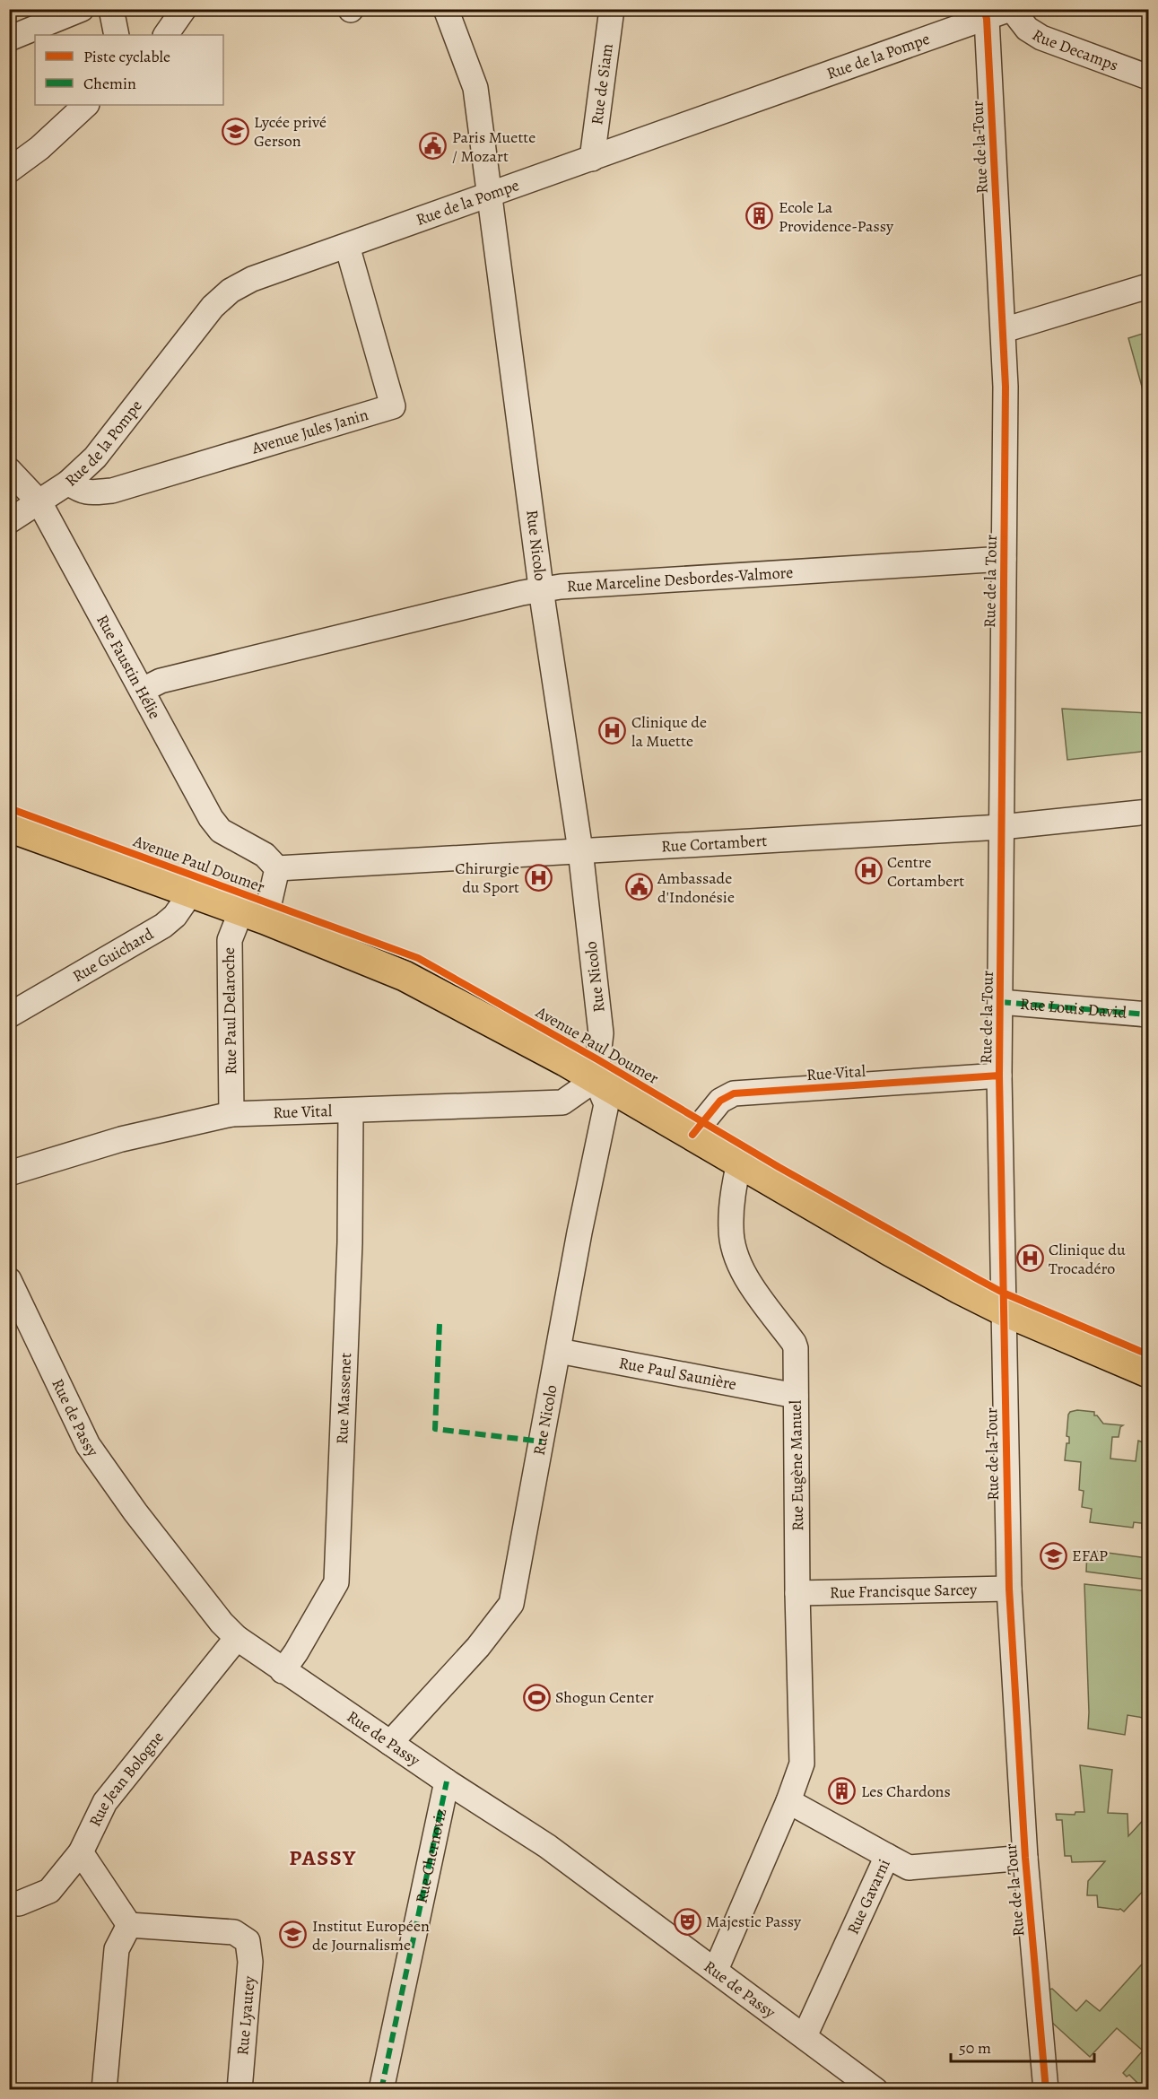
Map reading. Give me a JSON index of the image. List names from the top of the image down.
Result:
{
  "streets": {
    "main road": ["Avenue Paul Doumer"],
    "street": [
      "Rue Decamps",
      "Rue de la Pompe",
      "Rue de Siam",
      "Rue de la Tour",
      "Avenue Jules Janin",
      "Rue Nicolo",
      "Rue Marceline Desbordes-Valmore",
      "Rue Faustin Hélie",
      "Rue Cortambert",
      "Rue Guichard",
      "Rue Louis David",
      "Rue Paul Delaroche",
      "Rue Vital",
      "Rue Paul Saunière",
      "Rue Massenet",
      "Rue de Passy",
      "Rue Eugène Manuel",
      "Rue Francisque Sarcey",
      "Rue Jean Bologne",
      "Rue Chernoviz",
      "Rue Gavarni",
      "Rue Lyautey"
    ]
  },
  "crossings": [
    ["Rue Decamps", "Rue de la Pompe"],
    ["Rue de la Pompe", "Rue de Siam"],
    ["Rue de la Pompe", "Rue de la Tour"],
    ["Rue de la Pompe", "Avenue Jules Janin"],
    ["Rue de la Pompe", "Rue Nicolo"],
    ["Rue de la Pompe", "Rue Faustin Hélie"],
    ["Rue de la Tour", "Rue Marceline Desbordes-Valmore"],
    ["Rue de la Tour", "Rue Cortambert"],
    ["Rue de la Tour", "Avenue Paul Doumer"],
    ["Rue de la Tour", "Rue Louis David"],
    ["Rue de la Tour", "Rue Vital"],
    ["Rue de la Tour", "Rue Francisque Sarcey"],
    ["Rue de la Tour", "Rue Gavarni"],
    ["Rue Nicolo", "Rue Marceline Desbordes-Valmore"],
    ["Rue Nicolo", "Rue Cortambert"],
    ["Rue Nicolo", "Avenue Paul Doumer"],
    ["Rue Nicolo", "Rue Vital"],
    ["Rue Nicolo", "Rue Paul Saunière"],
    ["Rue Nicolo", "Rue de Passy"],
    ["Rue Marceline Desbordes-Valmore", "Rue Faustin Hélie"],
    ["Rue Faustin Hélie", "Rue Cortambert"],
    ["Rue Faustin Hélie", "Rue Paul Delaroche"],
    ["Rue Cortambert", "Rue Paul Delaroche"],
    ["Avenue Paul Doumer", "Rue Guichard"],
    ["Avenue Paul Doumer", "Rue Paul Delaroche"],
    ["Avenue Paul Doumer", "Rue Vital"],
    ["Avenue Paul Doumer", "Rue Eugène Manuel"],
    ["Rue Paul Delaroche", "Rue Vital"],
    ["Rue Vital", "Rue Massenet"],
    ["Rue Paul Saunière", "Rue Eugène Manuel"],
    ["Rue Massenet", "Rue de Passy"],
    ["Rue de Passy", "Rue Eugène Manuel"],
    ["Rue de Passy", "Rue Jean Bologne"],
    ["Rue de Passy", "Rue Chernoviz"],
    ["Rue de Passy", "Rue Gavarni"],
    ["Rue Eugène Manuel", "Rue Francisque Sarcey"]
  ],
  "districts": ["PASSY"],
  "places": {
    "school or university": ["Lycée privé Gerson", "EFAP", "Institut Européen de Journalisme"],
    "public building": ["Paris Muette / Mozart", "Ambassade d'Indonésie"],
    "building": ["Ecole La Providence-Passy", "Les Chardons"],
    "hospital": [
      "Clinique de la Muette",
      "Centre Cortambert",
      "Chirurgie du Sport",
      "Clinique du Trocadéro"
    ],
    "sports": ["Shogun Center"],
    "theatre": ["Majestic Passy"]
  },
  "legend": ["Piste cyclable", "Chemin"],
  "scale_bar": "50 m"
}
